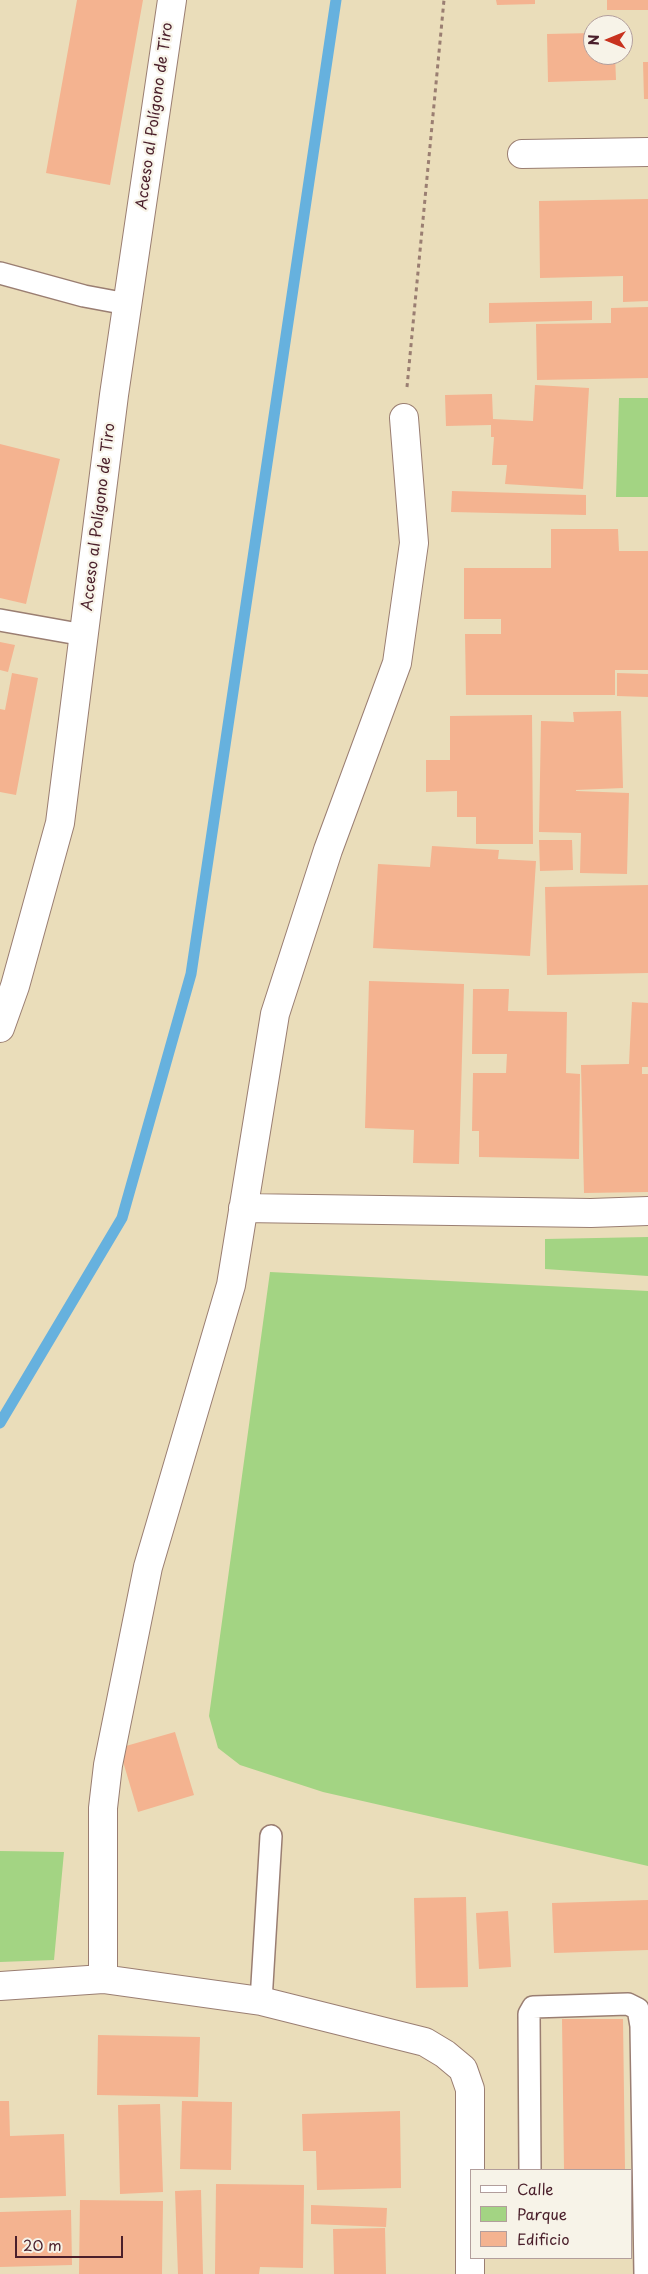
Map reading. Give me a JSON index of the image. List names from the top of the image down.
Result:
{
  "streets": {
    "street": ["Acceso al Polígono de Tiro"]
  },
  "legend": ["Calle", "Parque", "Edificio"],
  "scale_bar": "20 m",
  "north": "left"
}
